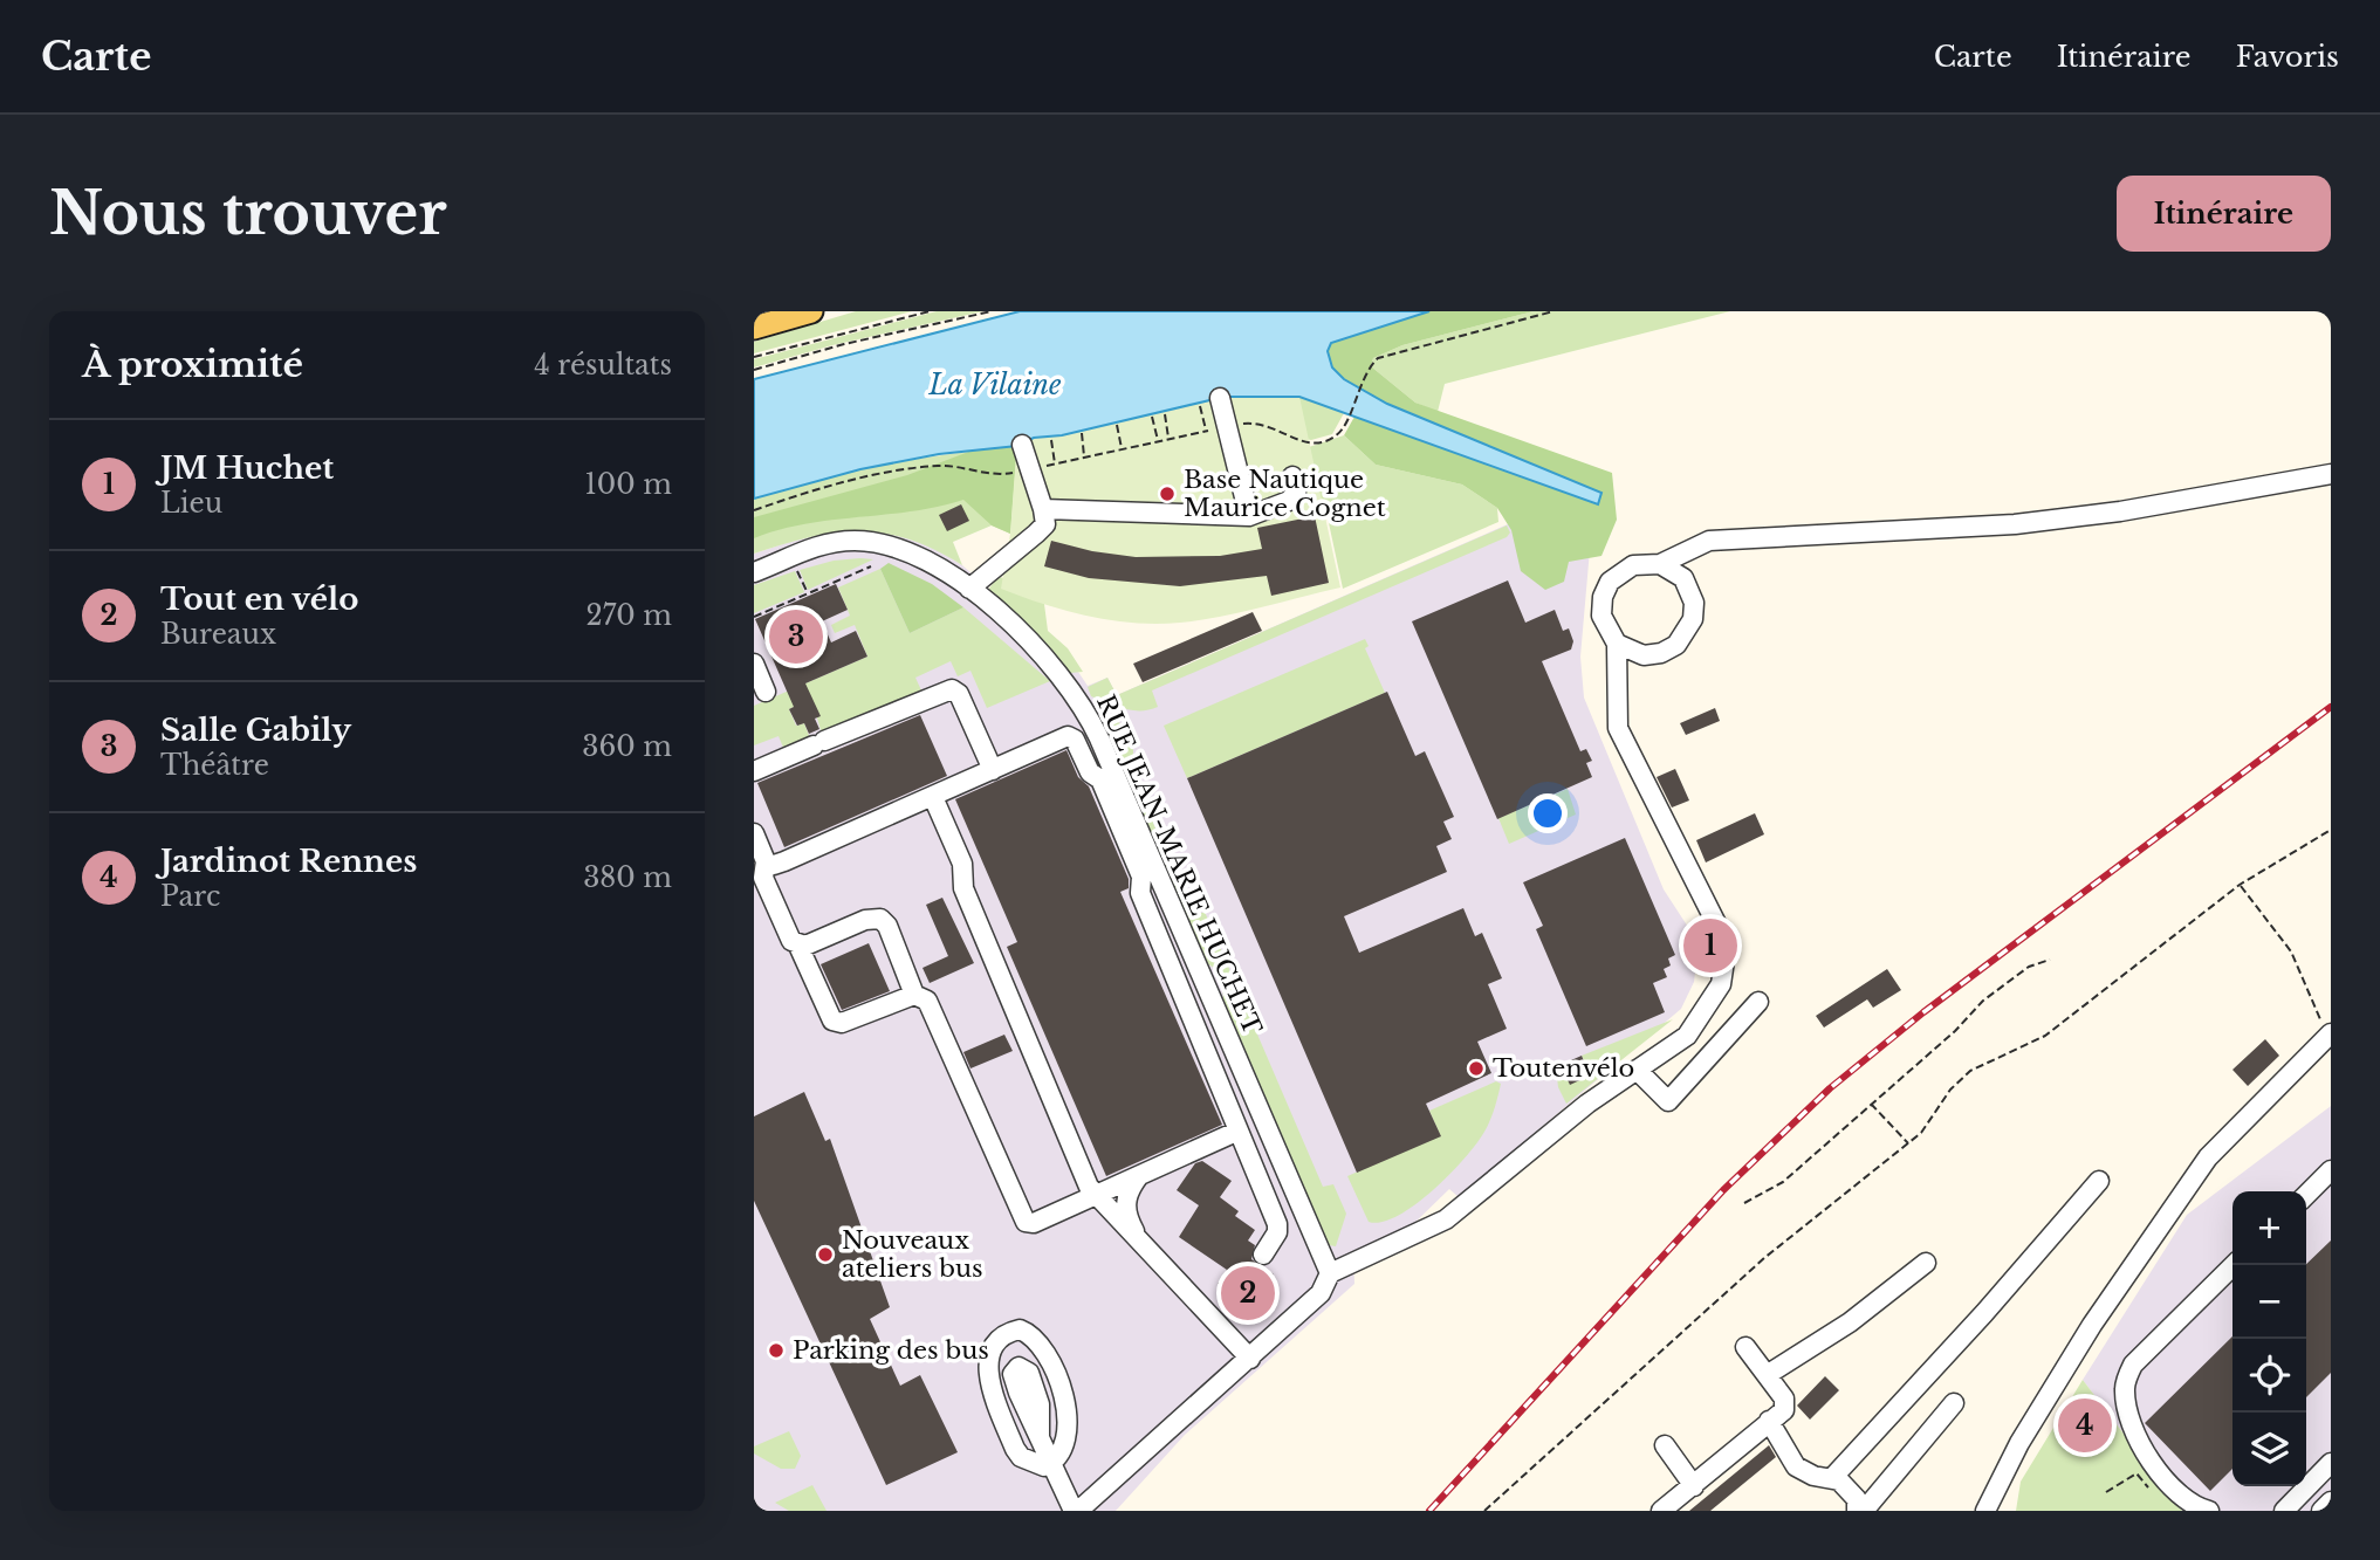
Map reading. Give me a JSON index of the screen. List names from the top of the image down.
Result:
{
  "streets": {
    "street": ["RUE JEAN-MARIE HUCHET"]
  },
  "water": ["La Vilaine"],
  "places": [
    "Base Nautique Maurice Cognet",
    "Toutenvélo",
    "Nouveaux ateliers bus",
    "Parking des bus"
  ],
  "page": {
    "header": "Carte",
    "nav": ["Carte", "Itinéraire", "Favoris"],
    "buttons": "Itinéraire",
    "title": "Nous trouver",
    "heading": ["À proximité", "4 résultats"],
    "list": [
      {
        "mark": "1",
        "name": "JM Huchet",
        "note": "Lieu",
        "value": "100 m"
      },
      {
        "mark": "2",
        "name": "Tout en vélo",
        "note": "Bureaux",
        "value": "270 m"
      },
      {
        "mark": "3",
        "name": "Salle Gabily",
        "note": "Théâtre",
        "value": "360 m"
      },
      {
        "mark": "4",
        "name": "Jardinot Rennes",
        "note": "Parc",
        "value": "380 m"
      }
    ],
    "pins": [
      "3",
      "1",
      "2",
      "4"
    ],
    "map_buttons": ["+", "−"]
  }
}
